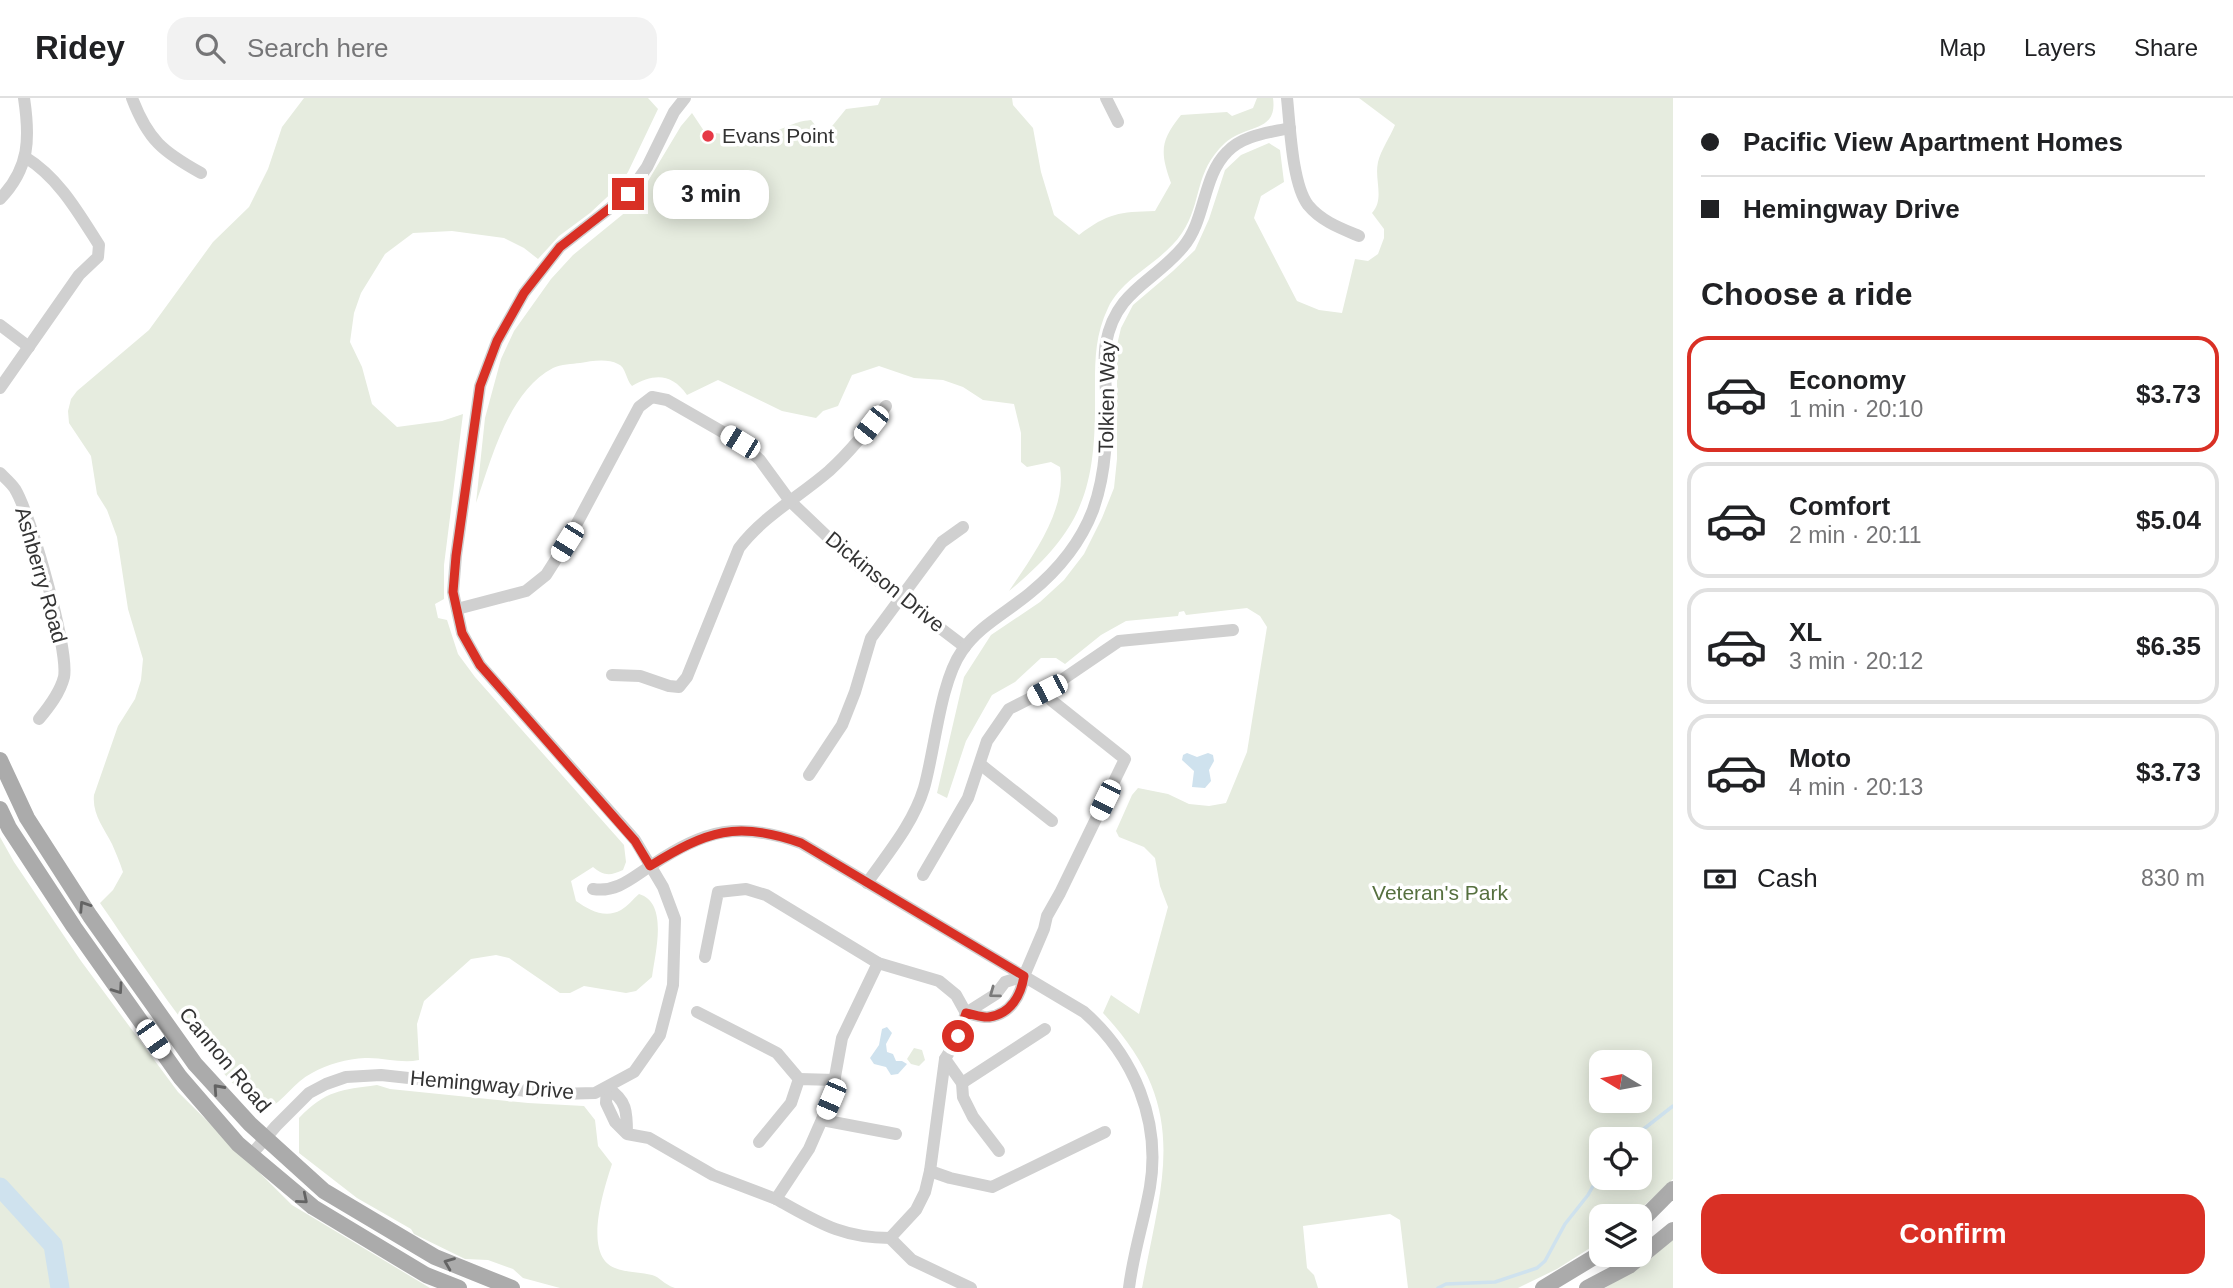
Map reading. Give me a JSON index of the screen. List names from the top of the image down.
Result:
{
  "streets": {
    "main road": ["Cannon Road"],
    "street": [
      "Tolkien Way",
      "Ashberry Road",
      "Dickinson Drive",
      "Hemingway Drive"
    ]
  },
  "crossings": [
    ["Tolkien Way", "Dickinson Drive"],
    ["Dickinson Drive", "Hemingway Drive"],
    ["Cannon Road", "Hemingway Drive"]
  ],
  "parks": ["Veteran's Park"],
  "places": ["Evans Point"],
  "north": "left",
  "page": {
    "header": "Ridey",
    "search": "Search here",
    "nav": ["Map", "Layers", "Share"],
    "banner": ["Pacific View Apartment Homes", "Hemingway Drive"],
    "bubble": "3 min",
    "heading": "Choose a ride",
    "list": [
      {
        "name": "Economy",
        "note": "1 min · 20:10",
        "value": "$3.73"
      },
      {
        "name": "Comfort",
        "note": "2 min · 20:11",
        "value": "$5.04"
      },
      {
        "name": "XL",
        "note": "3 min · 20:12",
        "value": "$6.35"
      },
      {
        "name": "Moto",
        "note": "4 min · 20:13",
        "value": "$3.73"
      }
    ],
    "pay": ["Cash", "830 m"],
    "buttons": "Confirm"
  }
}
